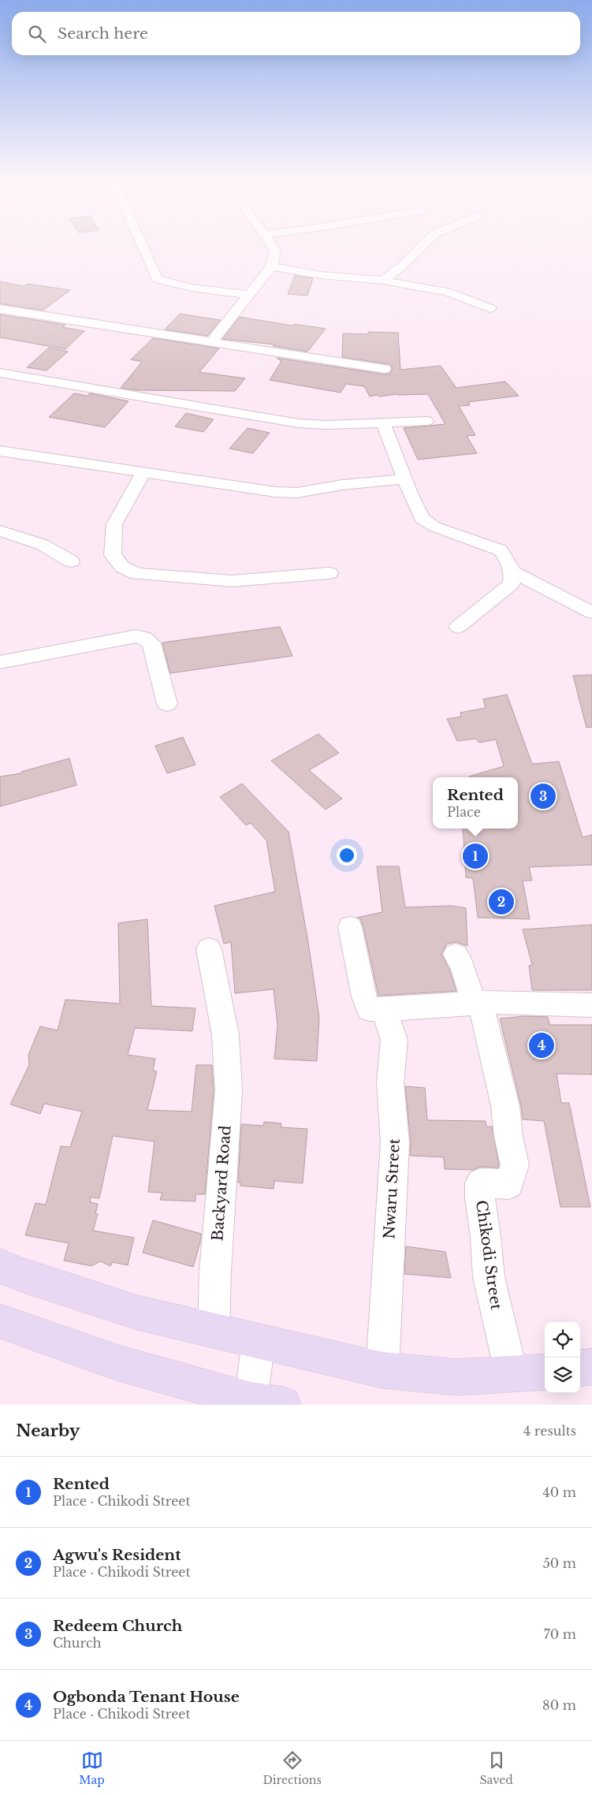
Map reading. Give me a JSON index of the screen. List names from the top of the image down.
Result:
{
  "streets": {
    "street": ["Backyard Road", "Nwaru Street", "Chikodi Street"]
  },
  "page": {
    "search": "Search here",
    "popup": ["Rented", "Place"],
    "pins": [
      "3",
      "1",
      "2",
      "4"
    ],
    "heading": ["Nearby", "4 results"],
    "list": [
      {
        "mark": "1",
        "name": "Rented",
        "note": "Place · Chikodi Street",
        "value": "40 m"
      },
      {
        "mark": "2",
        "name": "Agwu's Resident",
        "note": "Place · Chikodi Street",
        "value": "50 m"
      },
      {
        "mark": "3",
        "name": "Redeem Church",
        "note": "Church",
        "value": "70 m"
      },
      {
        "mark": "4",
        "name": "Ogbonda Tenant House",
        "note": "Place · Chikodi Street",
        "value": "80 m"
      }
    ],
    "nav": ["Map", "Directions", "Saved"]
  }
}
